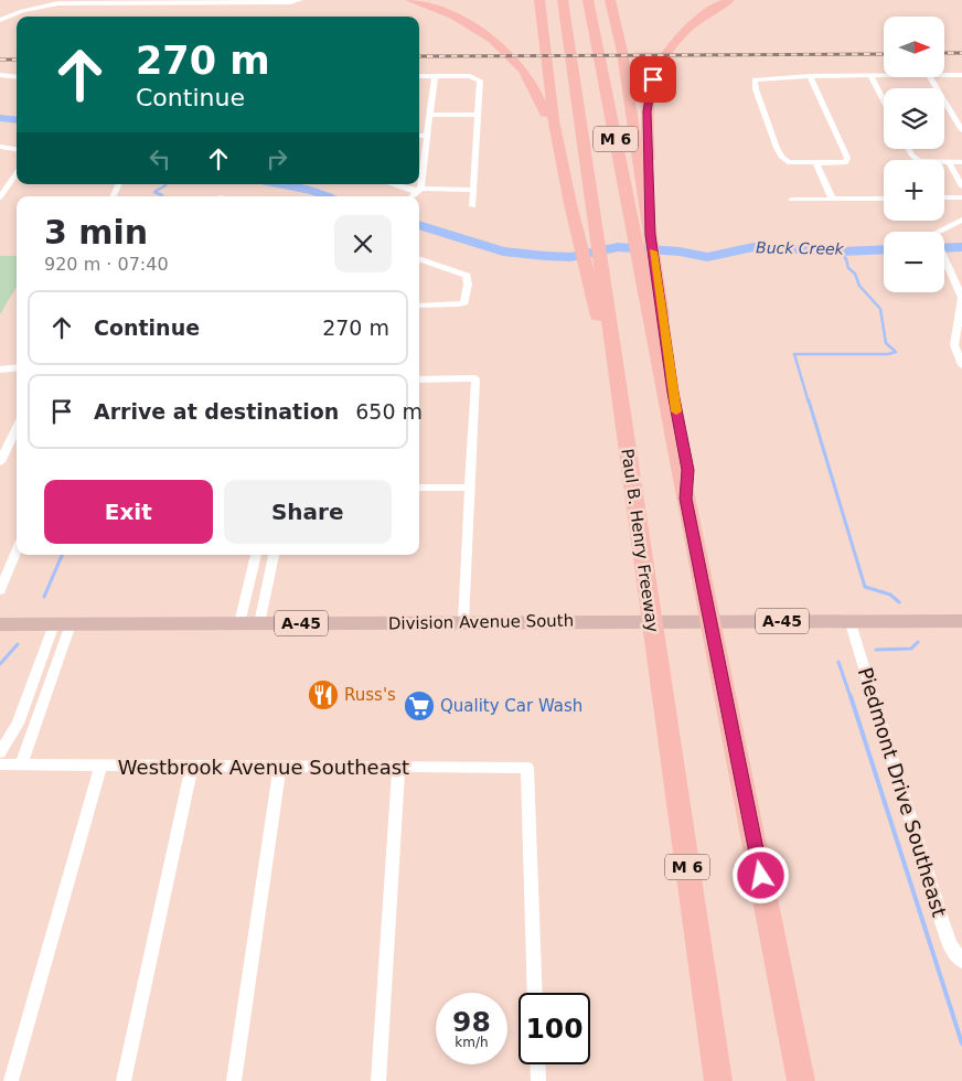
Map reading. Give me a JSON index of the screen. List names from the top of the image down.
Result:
{
  "streets": {
    "highway": ["M 6", "Paul B. Henry Freeway"],
    "main road": ["A-45", "Division Avenue South"],
    "street": ["Westbrook Avenue Southeast", "Piedmont Drive Southeast"]
  },
  "crossings": [
    ["Division Avenue South", "Piedmont Drive Southeast"]
  ],
  "water": ["Buck Creek"],
  "places": {
    "restaurant": ["Russ's"],
    "supermarket": ["Quality Car Wash"]
  },
  "north": "right",
  "page": {
    "map_buttons": ["+", "−"],
    "turn": ["270 m", "Continue"],
    "heading": ["3 min", "920 m · 07:40"],
    "list": [
      {
        "name": "Continue",
        "value": "270 m"
      },
      {
        "name": "Arrive at destination",
        "value": "650 m"
      }
    ],
    "buttons": ["Exit", "Share"],
    "speed": "98 km/h",
    "limit": "100"
  }
}
